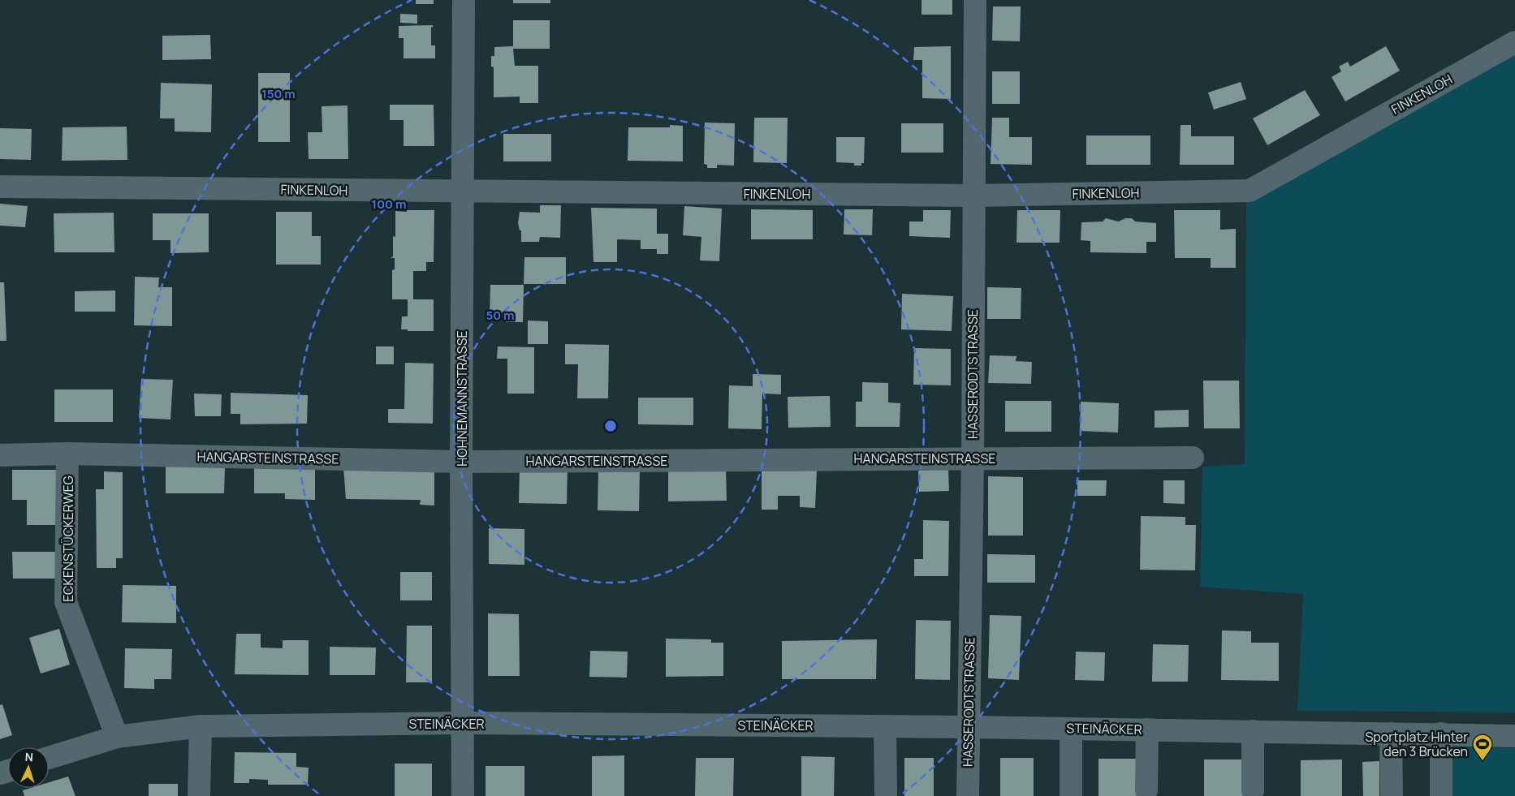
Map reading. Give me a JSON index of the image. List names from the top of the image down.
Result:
{
  "streets": {
    "street": [
      "FINKENLOH",
      "HASSERODTSTRASSE",
      "HOHNEMANNSTRASSE",
      "HANGARSTEINSTRASSE",
      "ECKENSTÜCKERWEG",
      "STEINÄCKER"
    ]
  },
  "crossings": [
    ["FINKENLOH", "HASSERODTSTRASSE"],
    ["FINKENLOH", "HOHNEMANNSTRASSE"],
    ["HASSERODTSTRASSE", "HANGARSTEINSTRASSE"],
    ["HASSERODTSTRASSE", "STEINÄCKER"],
    ["HOHNEMANNSTRASSE", "HANGARSTEINSTRASSE"],
    ["HOHNEMANNSTRASSE", "STEINÄCKER"],
    ["HANGARSTEINSTRASSE", "ECKENSTÜCKERWEG"],
    ["ECKENSTÜCKERWEG", "STEINÄCKER"]
  ],
  "places": {
    "sports": ["Sportplatz Hinter den 3 Brücken"]
  },
  "north": "top",
  "rings": ["150 m", "100 m", "50 m"]
}
